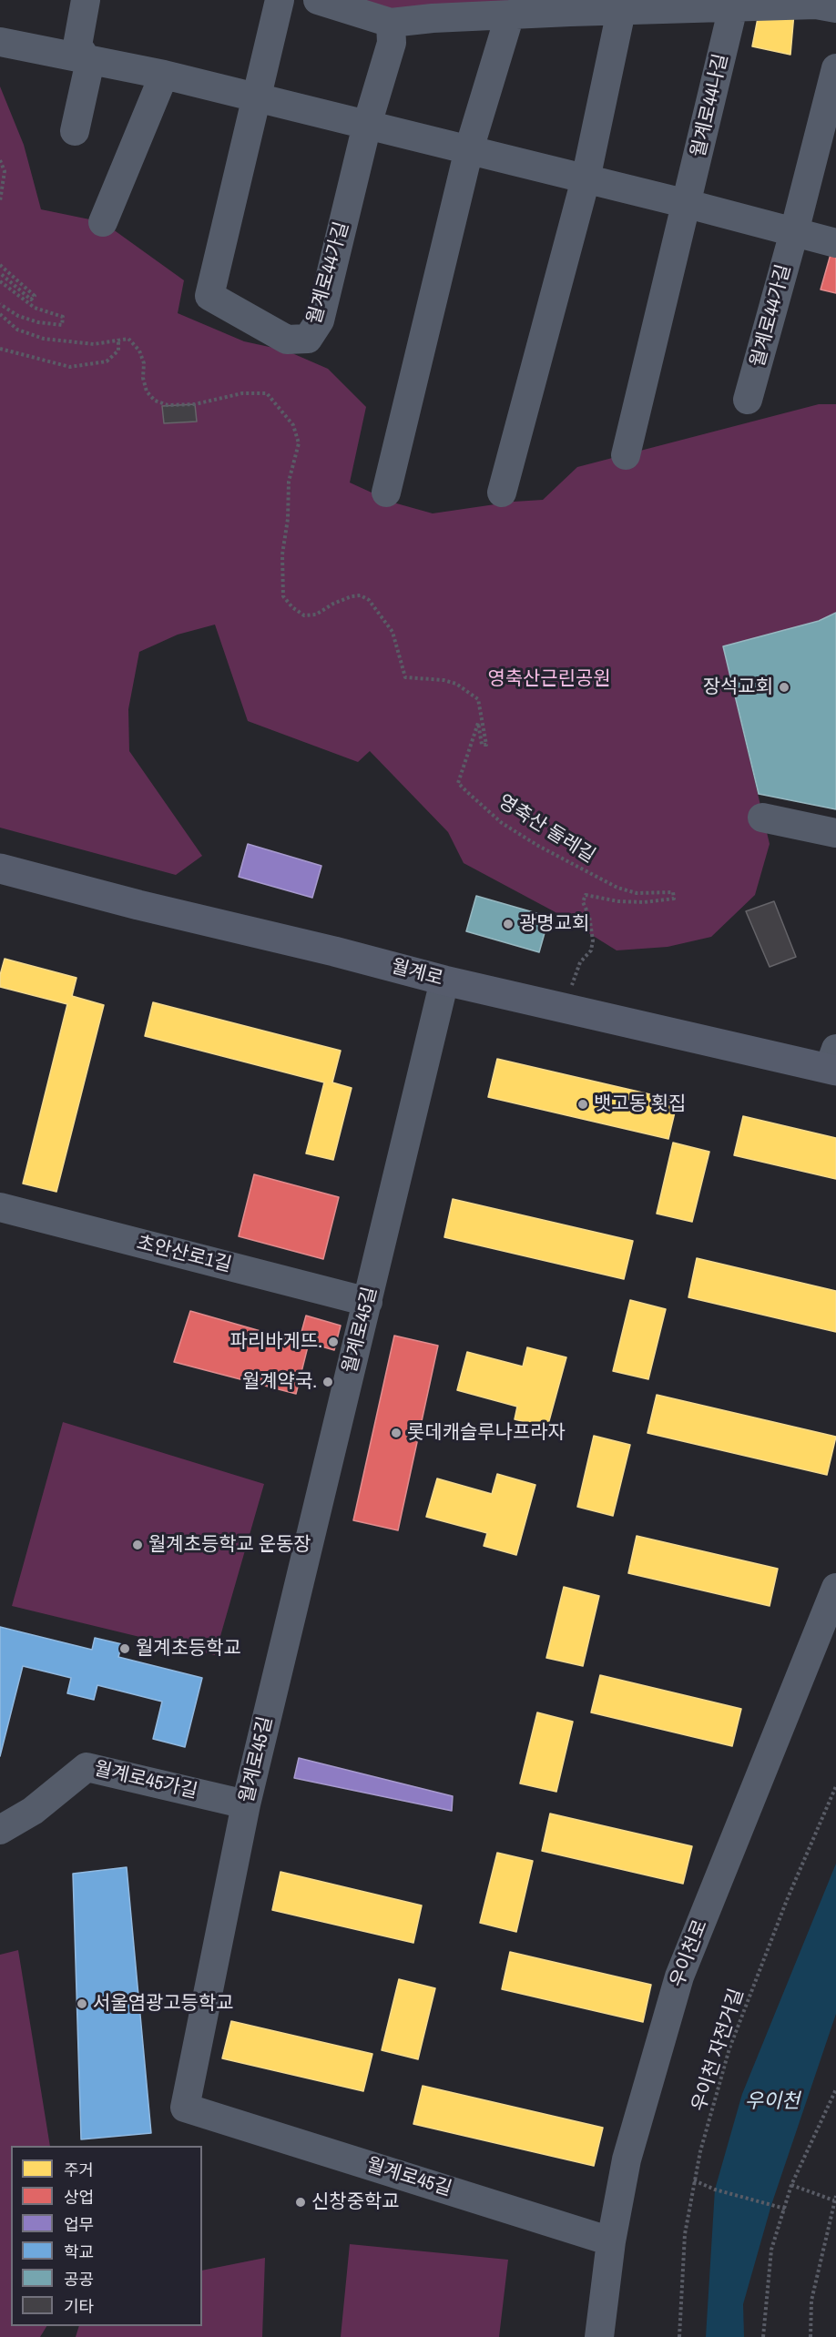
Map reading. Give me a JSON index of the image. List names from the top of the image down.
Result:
{
  "streets": {
    "main road": ["월계로"],
    "street": [
      "월계로44나길",
      "월계로44가길",
      "초안산로1길",
      "월계로45길",
      "월계로45가길",
      "우이천로"
    ],
    "path": ["영축산 둘레길", "우이천 자전거길"]
  },
  "crossings": [
    ["월계로", "월계로45길"],
    ["초안산로1길", "월계로45길"],
    ["월계로45길", "월계로45가길"],
    ["월계로45길", "우이천로"]
  ],
  "water": ["우이천"],
  "parks": ["영축산근린공원"],
  "places": [
    "장석교회",
    "광명교회",
    "뱃고동 횟집",
    "파리바게뜨.",
    "월계약국.",
    "롯데캐슬루나프라자",
    "월계초등학교 운동장",
    "월계초등학교",
    "서울염광고등학교",
    "신창중학교"
  ],
  "legend": [
    "주거",
    "상업",
    "업무",
    "학교",
    "공공",
    "기타"
  ]
}
